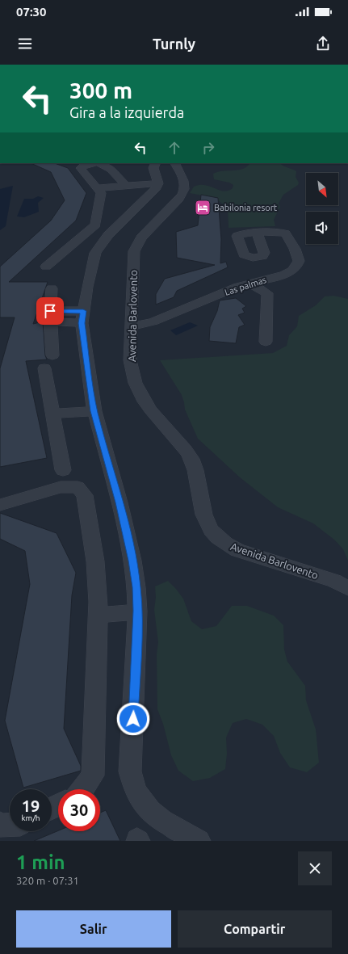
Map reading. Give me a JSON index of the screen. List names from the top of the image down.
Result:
{
  "streets": {
    "street": ["Las palmas", "Avenida Barlovento"]
  },
  "crossings": [
    ["Las palmas", "Avenida Barlovento"]
  ],
  "places": {
    "hotel": ["Babilonia resort"]
  },
  "north": "bottom right",
  "page": {
    "status": "07:30",
    "header": "Turnly",
    "turn": ["300 m", "Gira a la izquierda"],
    "speed": "19 km/h",
    "limit": "30",
    "heading": ["1 min", "320 m · 07:31"],
    "buttons": ["Salir", "Compartir"]
  }
}
